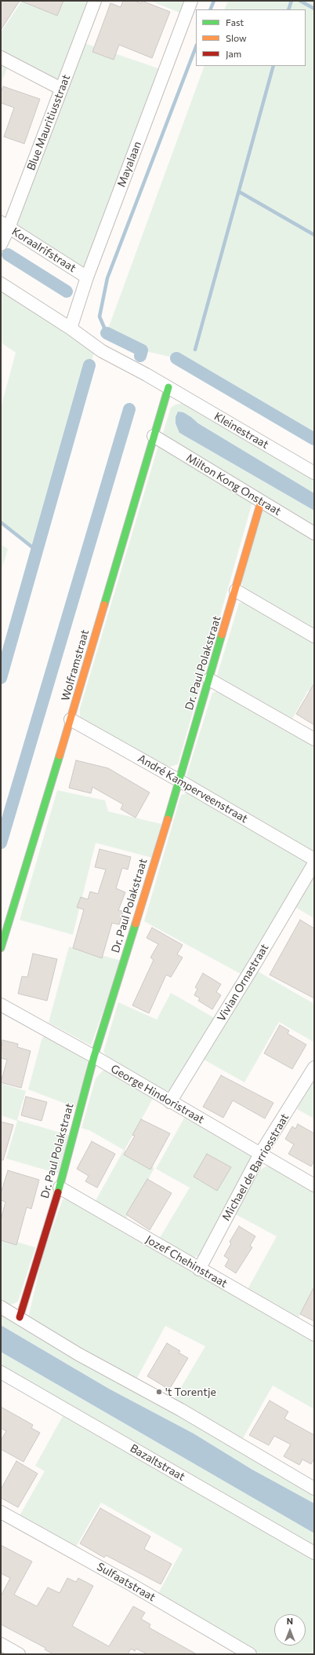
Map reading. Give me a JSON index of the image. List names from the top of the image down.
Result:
{
  "streets": {
    "street": [
      "Blue Mauritiusstraat",
      "Mayalaan",
      "Koraalrifstraat",
      "Kleinestraat",
      "Milton Kong Onstraat",
      "Dr. Paul Polakstraat",
      "Wolframstraat",
      "André Kamperveenstraat",
      "Vivian Ornastraat",
      "George Hindoristraat",
      "Michael de Barriosstraat",
      "Jozef Chehinstraat",
      "Bazaltstraat",
      "Sulfaatstraat"
    ]
  },
  "crossings": [
    ["Blue Mauritiusstraat", "Koraalrifstraat"],
    ["Mayalaan", "Koraalrifstraat"],
    ["Mayalaan", "Kleinestraat"],
    ["Kleinestraat", "Wolframstraat"],
    ["Milton Kong Onstraat", "Dr. Paul Polakstraat"],
    ["Milton Kong Onstraat", "Wolframstraat"],
    ["Dr. Paul Polakstraat", "André Kamperveenstraat"],
    ["Dr. Paul Polakstraat", "George Hindoristraat"],
    ["Dr. Paul Polakstraat", "Jozef Chehinstraat"],
    ["Wolframstraat", "André Kamperveenstraat"],
    ["Vivian Ornastraat", "George Hindoristraat"],
    ["George Hindoristraat", "Michael de Barriosstraat"],
    ["Michael de Barriosstraat", "Jozef Chehinstraat"]
  ],
  "places": ["'t Torentje"],
  "legend": ["Fast", "Slow", "Jam"],
  "north": "top"
}
